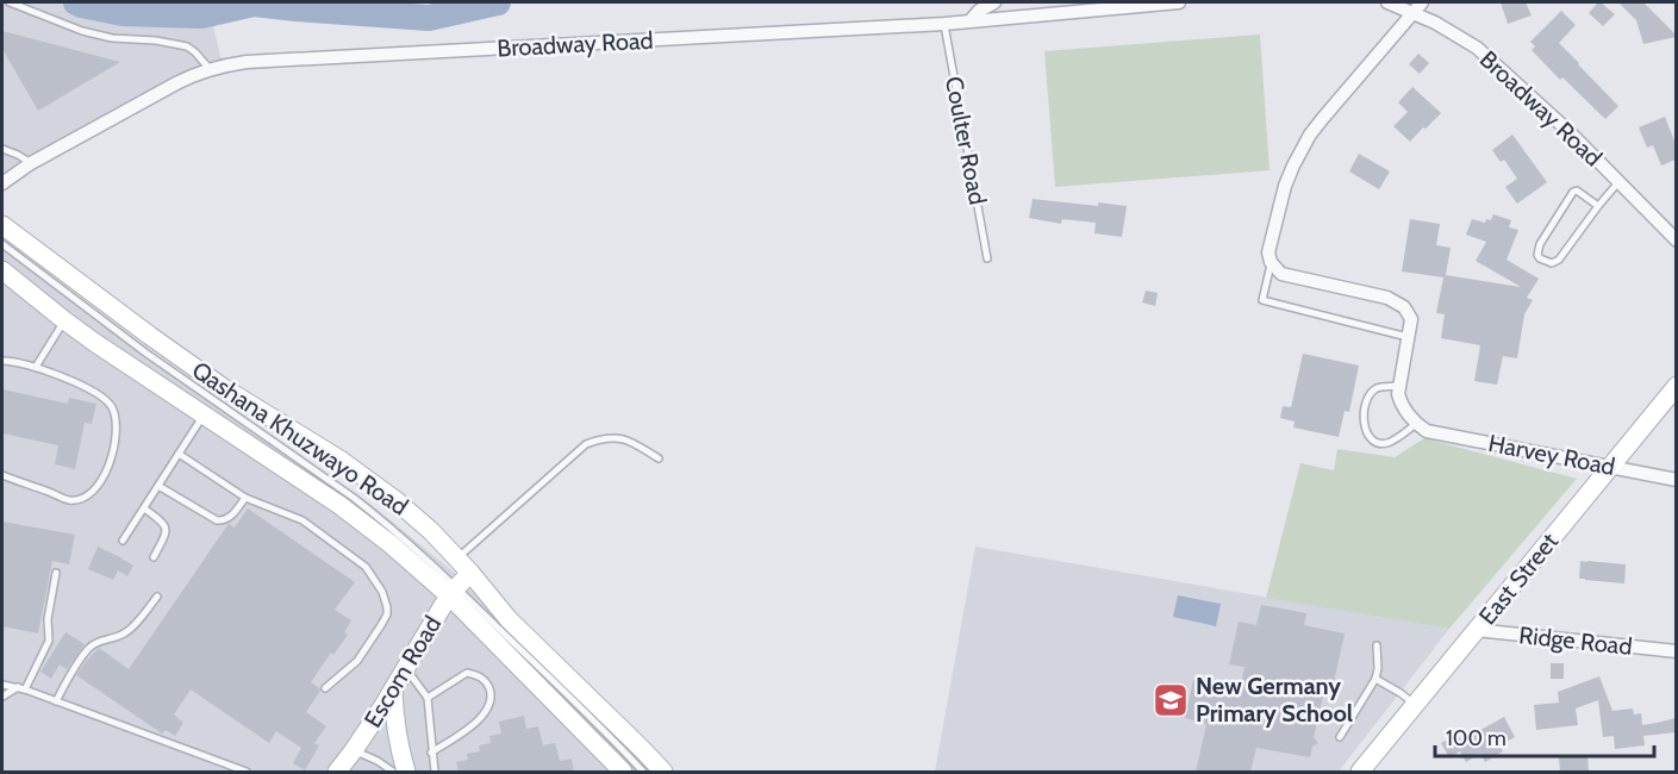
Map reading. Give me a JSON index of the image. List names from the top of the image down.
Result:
{
  "streets": {
    "main road": ["Qashana Khuzwayo Road", "East Street", "Escom Road"],
    "street": ["Broadway Road", "Harvey Road", "Ridge Road"],
    "lane": ["Coulter Road"]
  },
  "crossings": [
    ["Broadway Road", "Coulter Road"],
    ["Qashana Khuzwayo Road", "Escom Road"],
    ["Harvey Road", "East Street"],
    ["East Street", "Ridge Road"]
  ],
  "places": {
    "school or university": ["New Germany Primary School"]
  },
  "scale_bar": "100 m"
}
